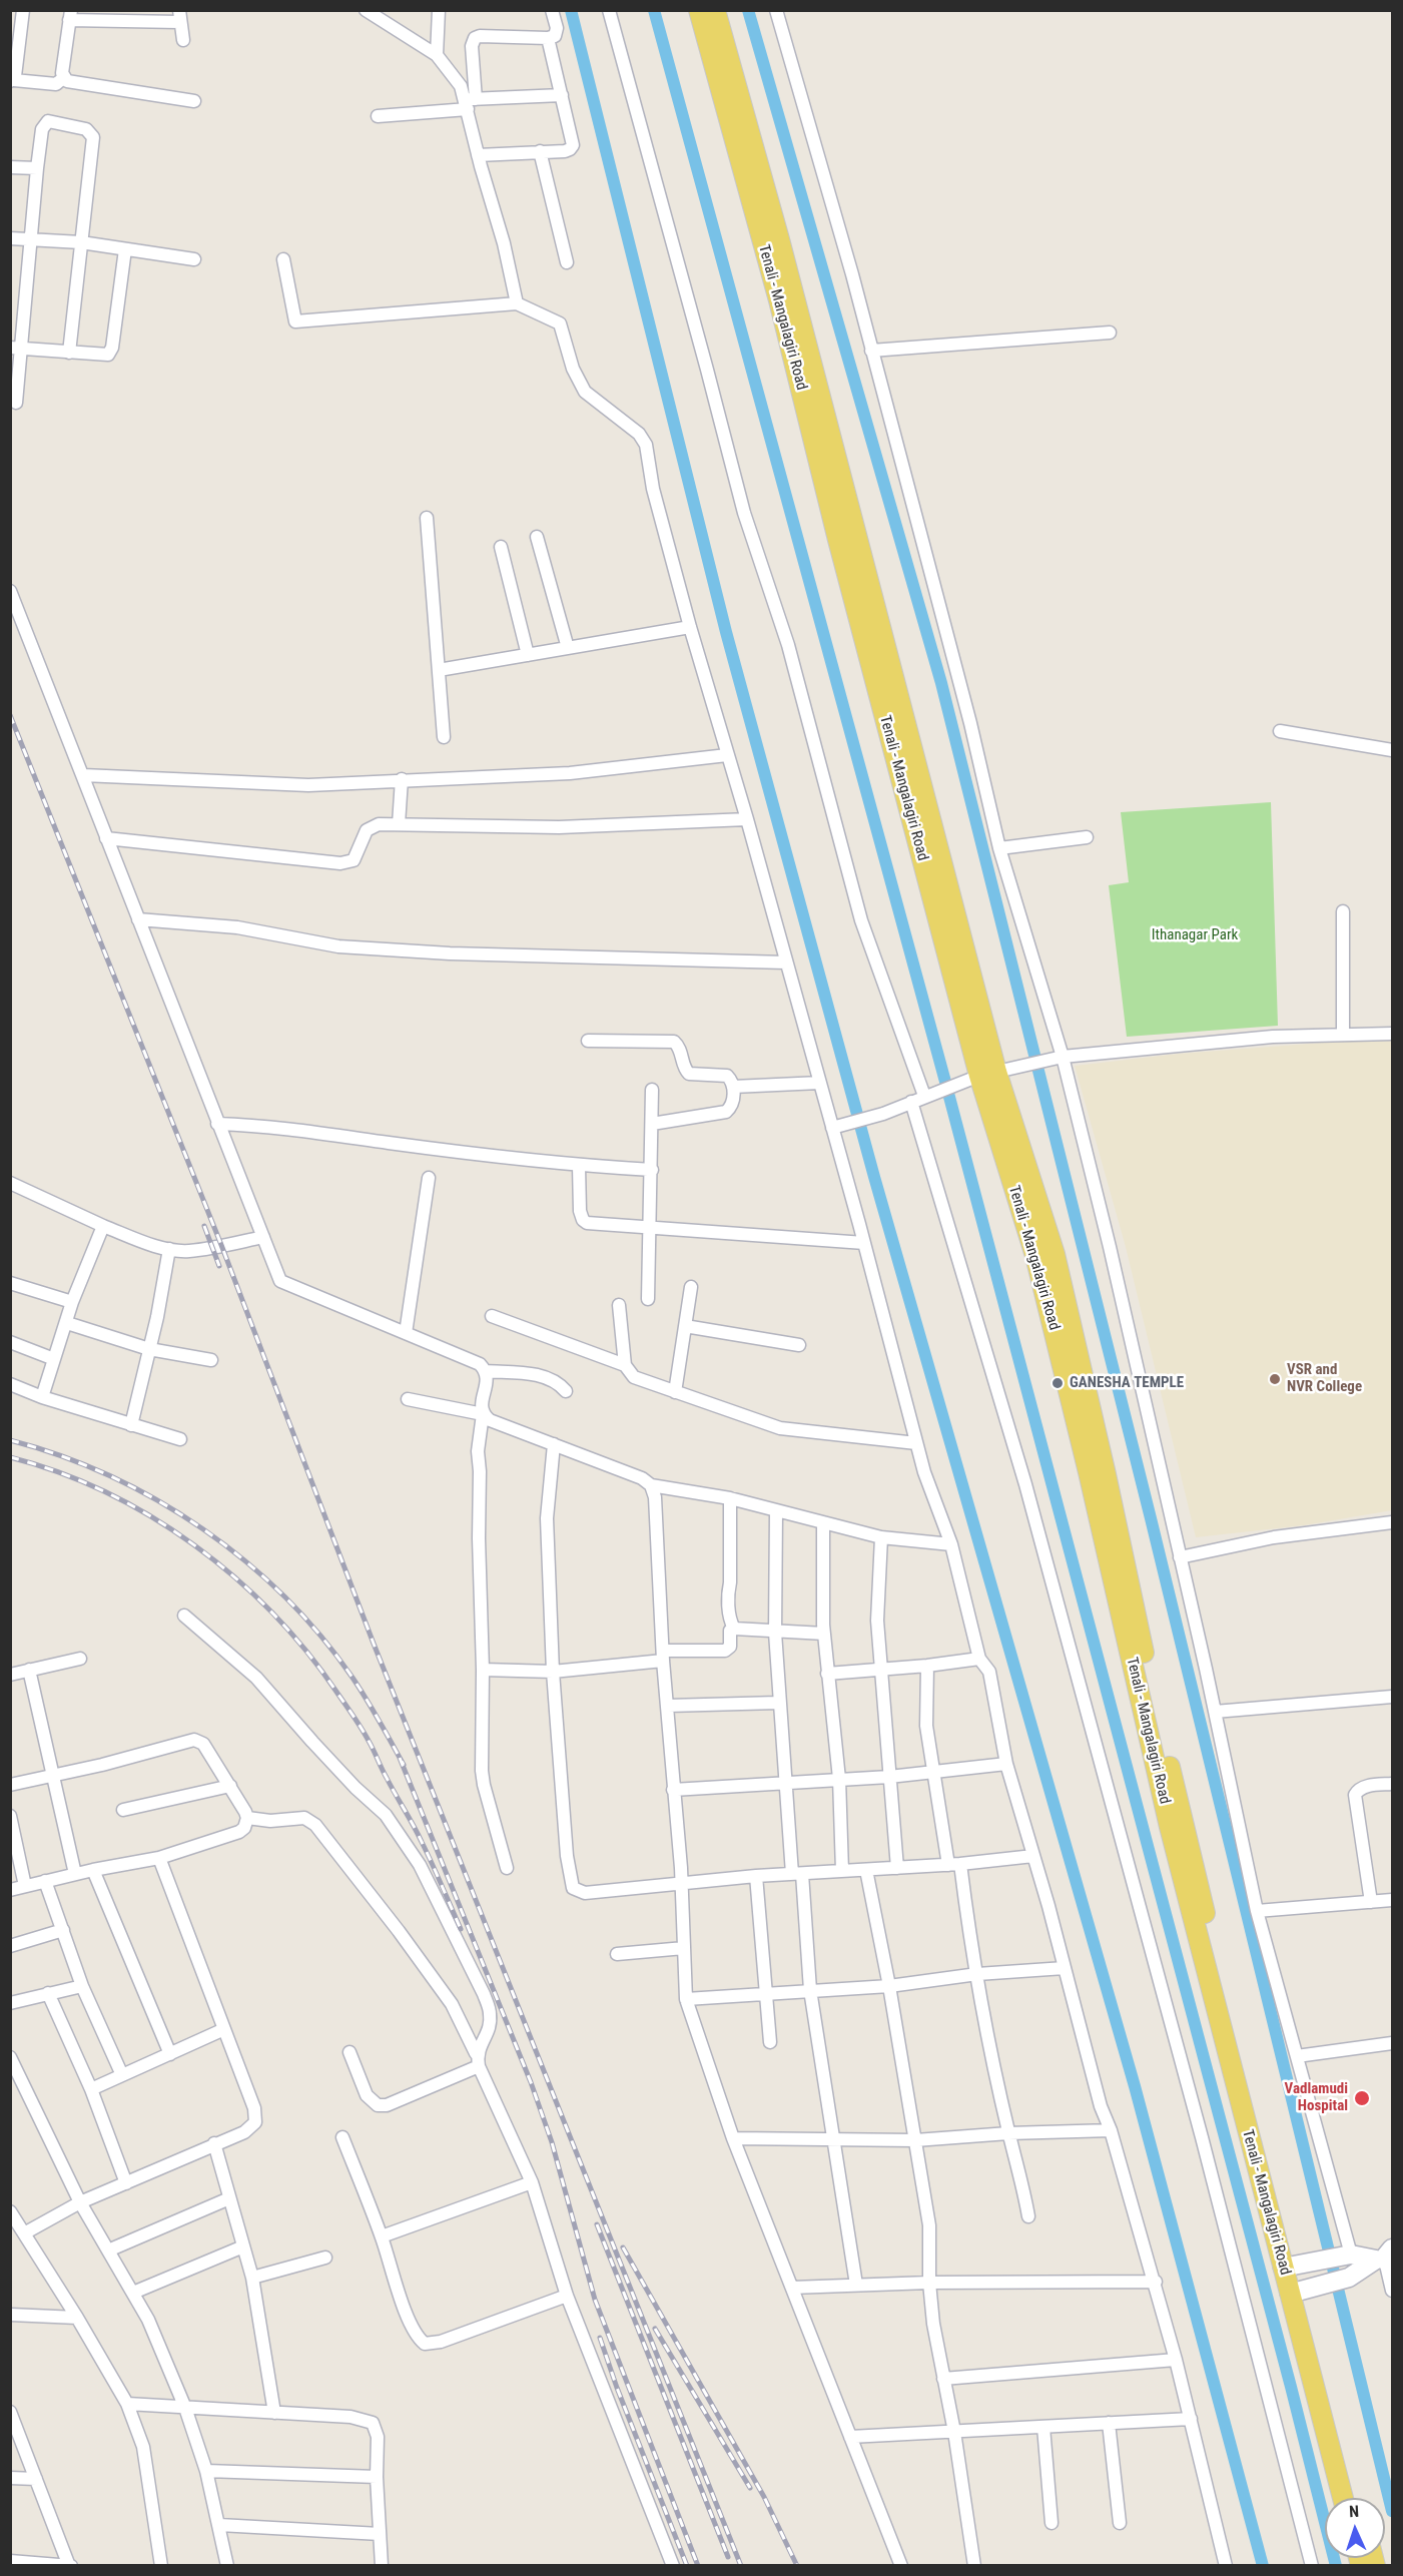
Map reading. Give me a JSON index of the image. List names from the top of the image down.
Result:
{
  "streets": {
    "main road": ["Tenali - Mangalagiri Road"]
  },
  "parks": ["Ithanagar Park"],
  "places": ["VSR and NVR College", "GANESHA TEMPLE", "Vadlamudi Hospital"],
  "north": "top"
}
